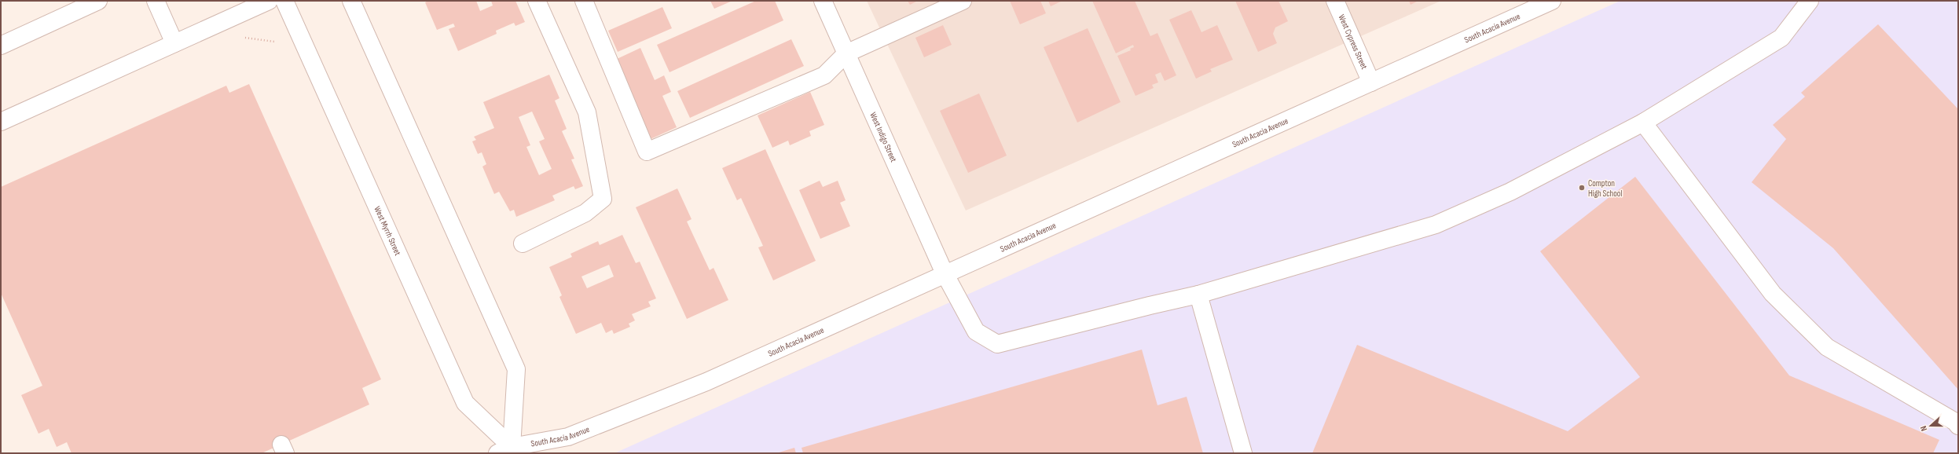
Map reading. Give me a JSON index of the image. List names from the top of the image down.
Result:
{
  "streets": {
    "street": [
      "South Acacia Avenue",
      "West Cypress Street",
      "West Indigo Street",
      "West Myrrh Street"
    ]
  },
  "crossings": [
    ["South Acacia Avenue", "West Cypress Street"],
    ["South Acacia Avenue", "West Indigo Street"],
    ["South Acacia Avenue", "West Myrrh Street"]
  ],
  "places": ["Compton High School"],
  "north": "left"
}
